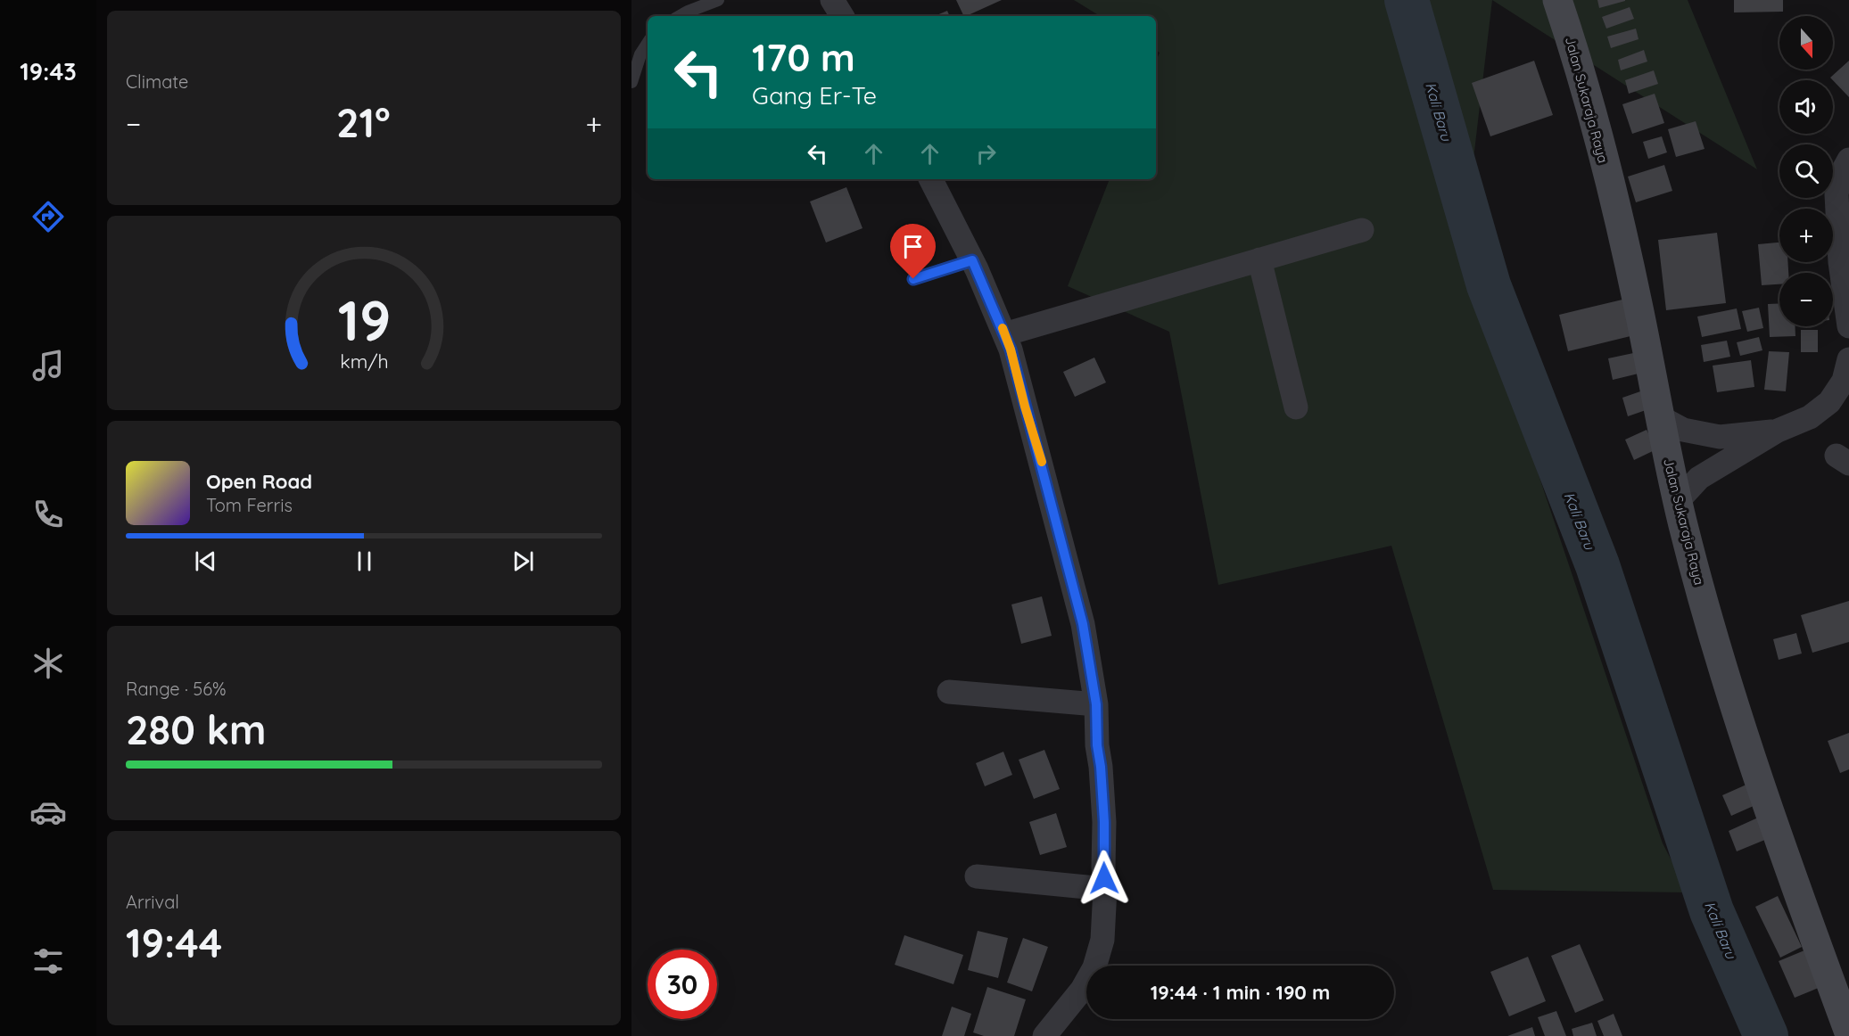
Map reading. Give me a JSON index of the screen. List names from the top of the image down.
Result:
{
  "streets": {
    "street": ["Jalan Sukaraja Raya"]
  },
  "water": ["Kali Baru"],
  "north": "bottom",
  "page": {
    "tabs": "19:43",
    "tile": [
      "Climate",
      ["Range · 56%", "280 km"],
      ["Arrival", "19:44"]
    ],
    "map_buttons": ["+", "−"],
    "turn": ["170 m", "Gang Er-Te"],
    "heat": ["−", "21°", "+"],
    "song": ["Open Road", "Tom Ferris"],
    "limit": "30",
    "trip": "19:44 · 1 min · 190 m",
    "gauge": ["19", "km/h"]
  }
}
